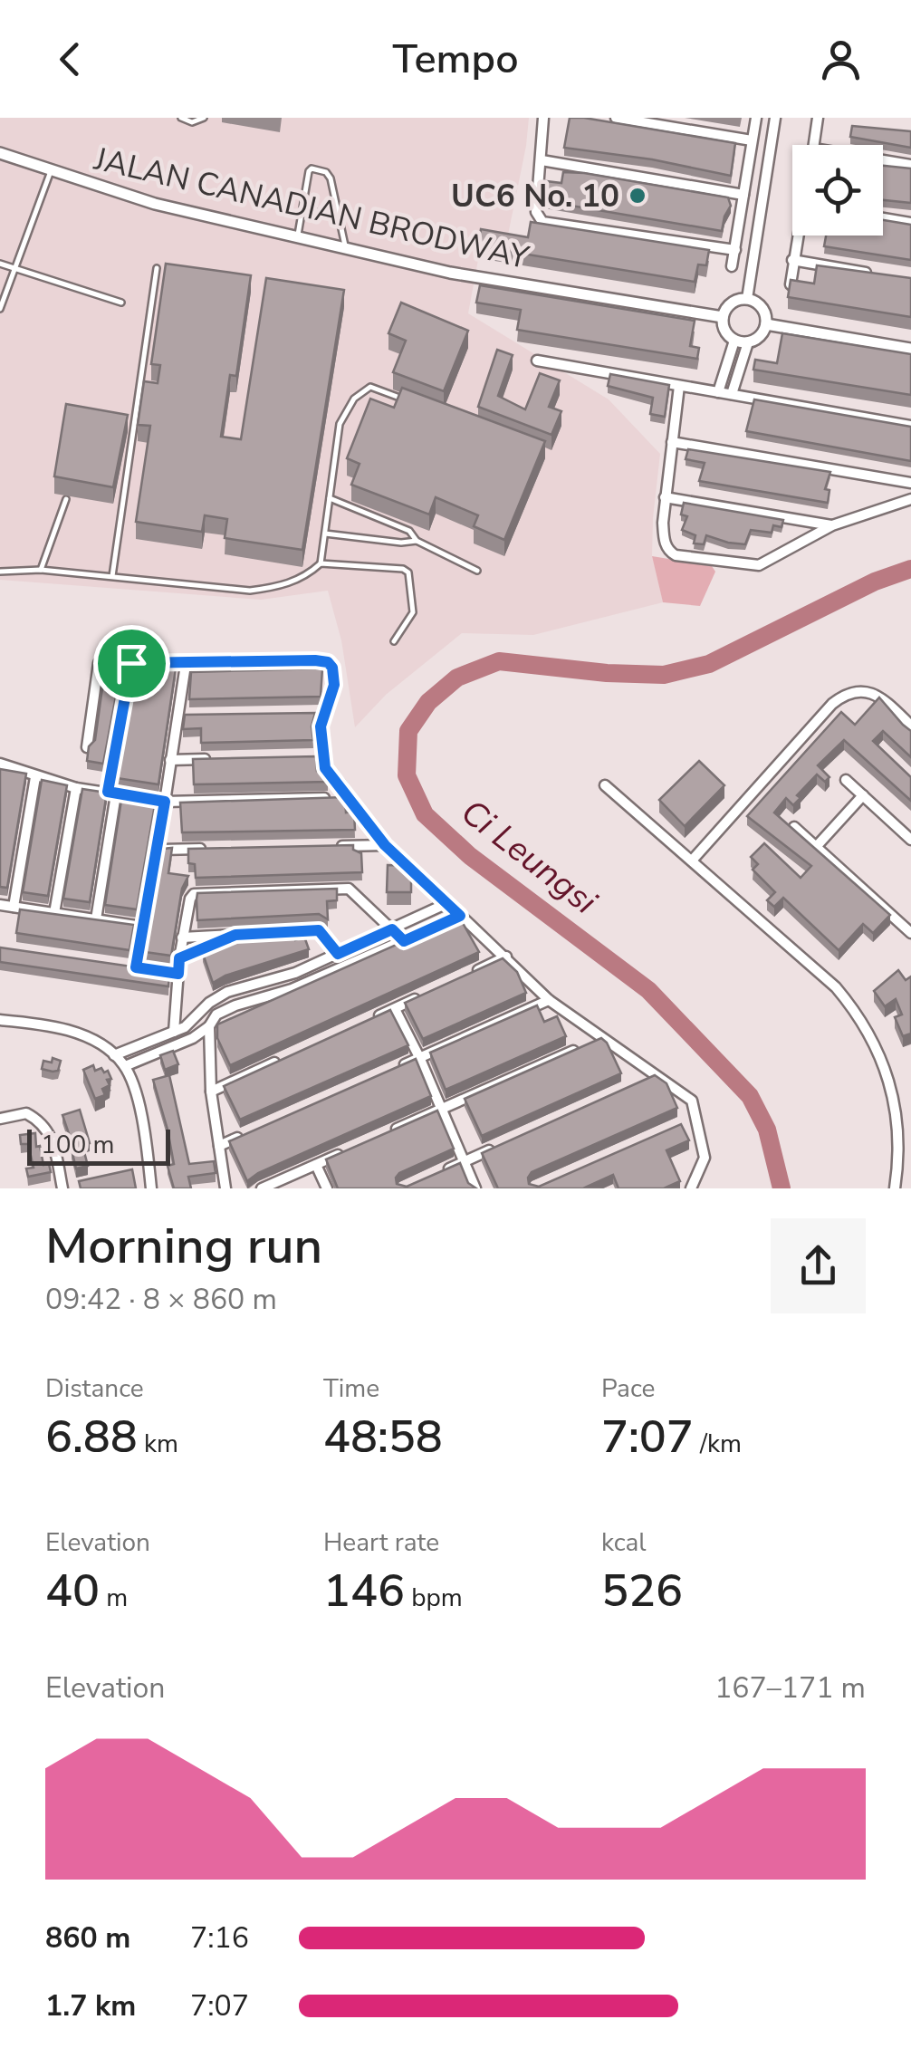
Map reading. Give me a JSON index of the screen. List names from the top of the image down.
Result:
{
  "streets": {
    "street": ["JALAN CANADIAN BRODWAY"]
  },
  "water": ["Ci Leungsi"],
  "places": ["UC6 No. 10"],
  "scale_bar": "100 m",
  "page": {
    "header": "Tempo",
    "scale": "100 m",
    "heading": ["Morning run", "09:42 · 8 × 860 m"],
    "stats": [
      ["Distance", "6.88 km"],
      ["Time", "48:58"],
      ["Pace", "7:07 /km"],
      ["Elevation", "40 m"],
      ["Heart rate", "146 bpm"],
      ["kcal", "526"]
    ],
    "chart": ["Elevation", "167–171 m"],
    "list": [
      {
        "name": "860 m",
        "note": "7:16"
      },
      {
        "name": "1.7 km",
        "note": "7:07"
      }
    ]
  }
}
